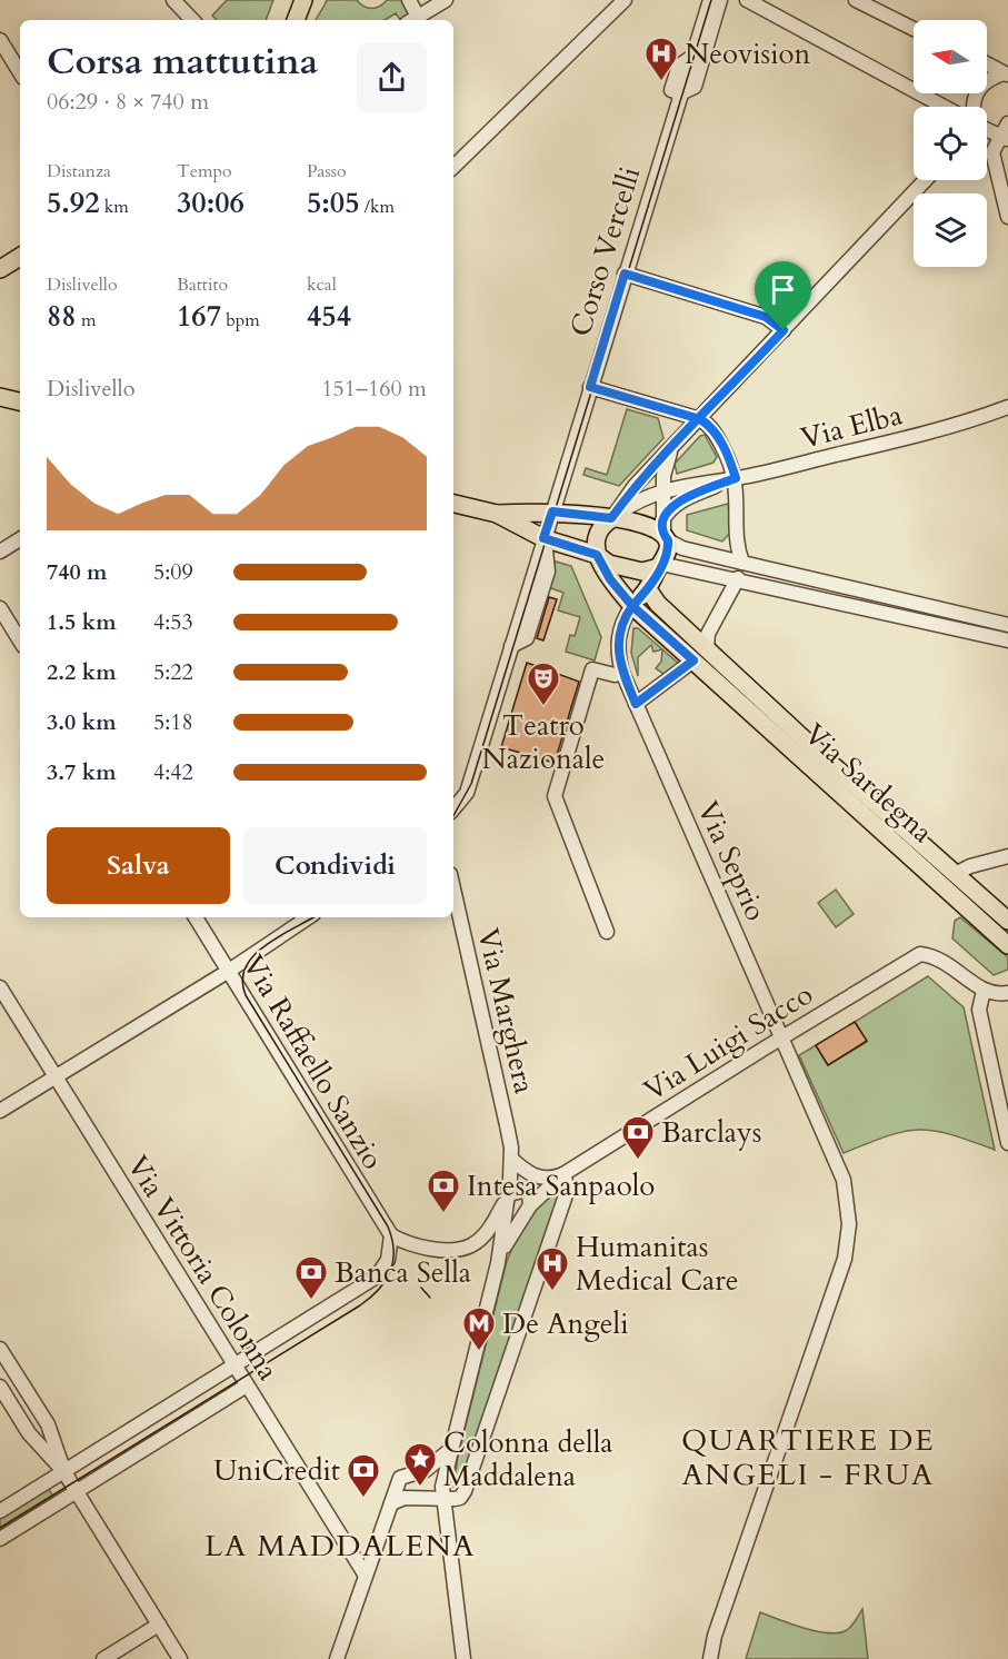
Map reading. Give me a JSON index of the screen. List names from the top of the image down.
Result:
{
  "streets": {
    "main road": ["Via Sardegna"],
    "street": [
      "Corso Vercelli",
      "Via Elba",
      "Via Seprio",
      "Via Marghera",
      "Via Luigi Sacco",
      "Via Raffaello Sanzio",
      "Via Vittoria Colonna"
    ]
  },
  "crossings": [
    ["Via Sardegna", "Via Seprio"],
    ["Via Seprio", "Via Luigi Sacco"],
    ["Via Marghera", "Via Luigi Sacco"]
  ],
  "districts": ["QUARTIERE DE ANGELI - FRUA", "LA MADDALENA"],
  "places": {
    "hospital": ["Neovision", "Humanitas Medical Care"],
    "theatre": ["Teatro Nazionale"],
    "bank": [
      "Barclays",
      "Intesa Sanpaolo",
      "Banca Sella",
      "UniCredit"
    ],
    "metro station": ["De Angeli"],
    "place": ["Colonna della Maddalena"]
  },
  "north": "left",
  "page": {
    "heading": ["Corsa mattutina", "06:29 · 8 × 740 m"],
    "stats": [
      ["Distanza", "5.92 km"],
      ["Tempo", "30:06"],
      ["Passo", "5:05 /km"],
      ["Dislivello", "88 m"],
      ["Battito", "167 bpm"],
      ["kcal", "454"]
    ],
    "chart": ["Dislivello", "151–160 m"],
    "list": [
      {
        "name": "740 m",
        "note": "5:09"
      },
      {
        "name": "1.5 km",
        "note": "4:53"
      },
      {
        "name": "2.2 km",
        "note": "5:22"
      },
      {
        "name": "3.0 km",
        "note": "5:18"
      },
      {
        "name": "3.7 km",
        "note": "4:42"
      }
    ],
    "buttons": ["Salva", "Condividi"]
  }
}
